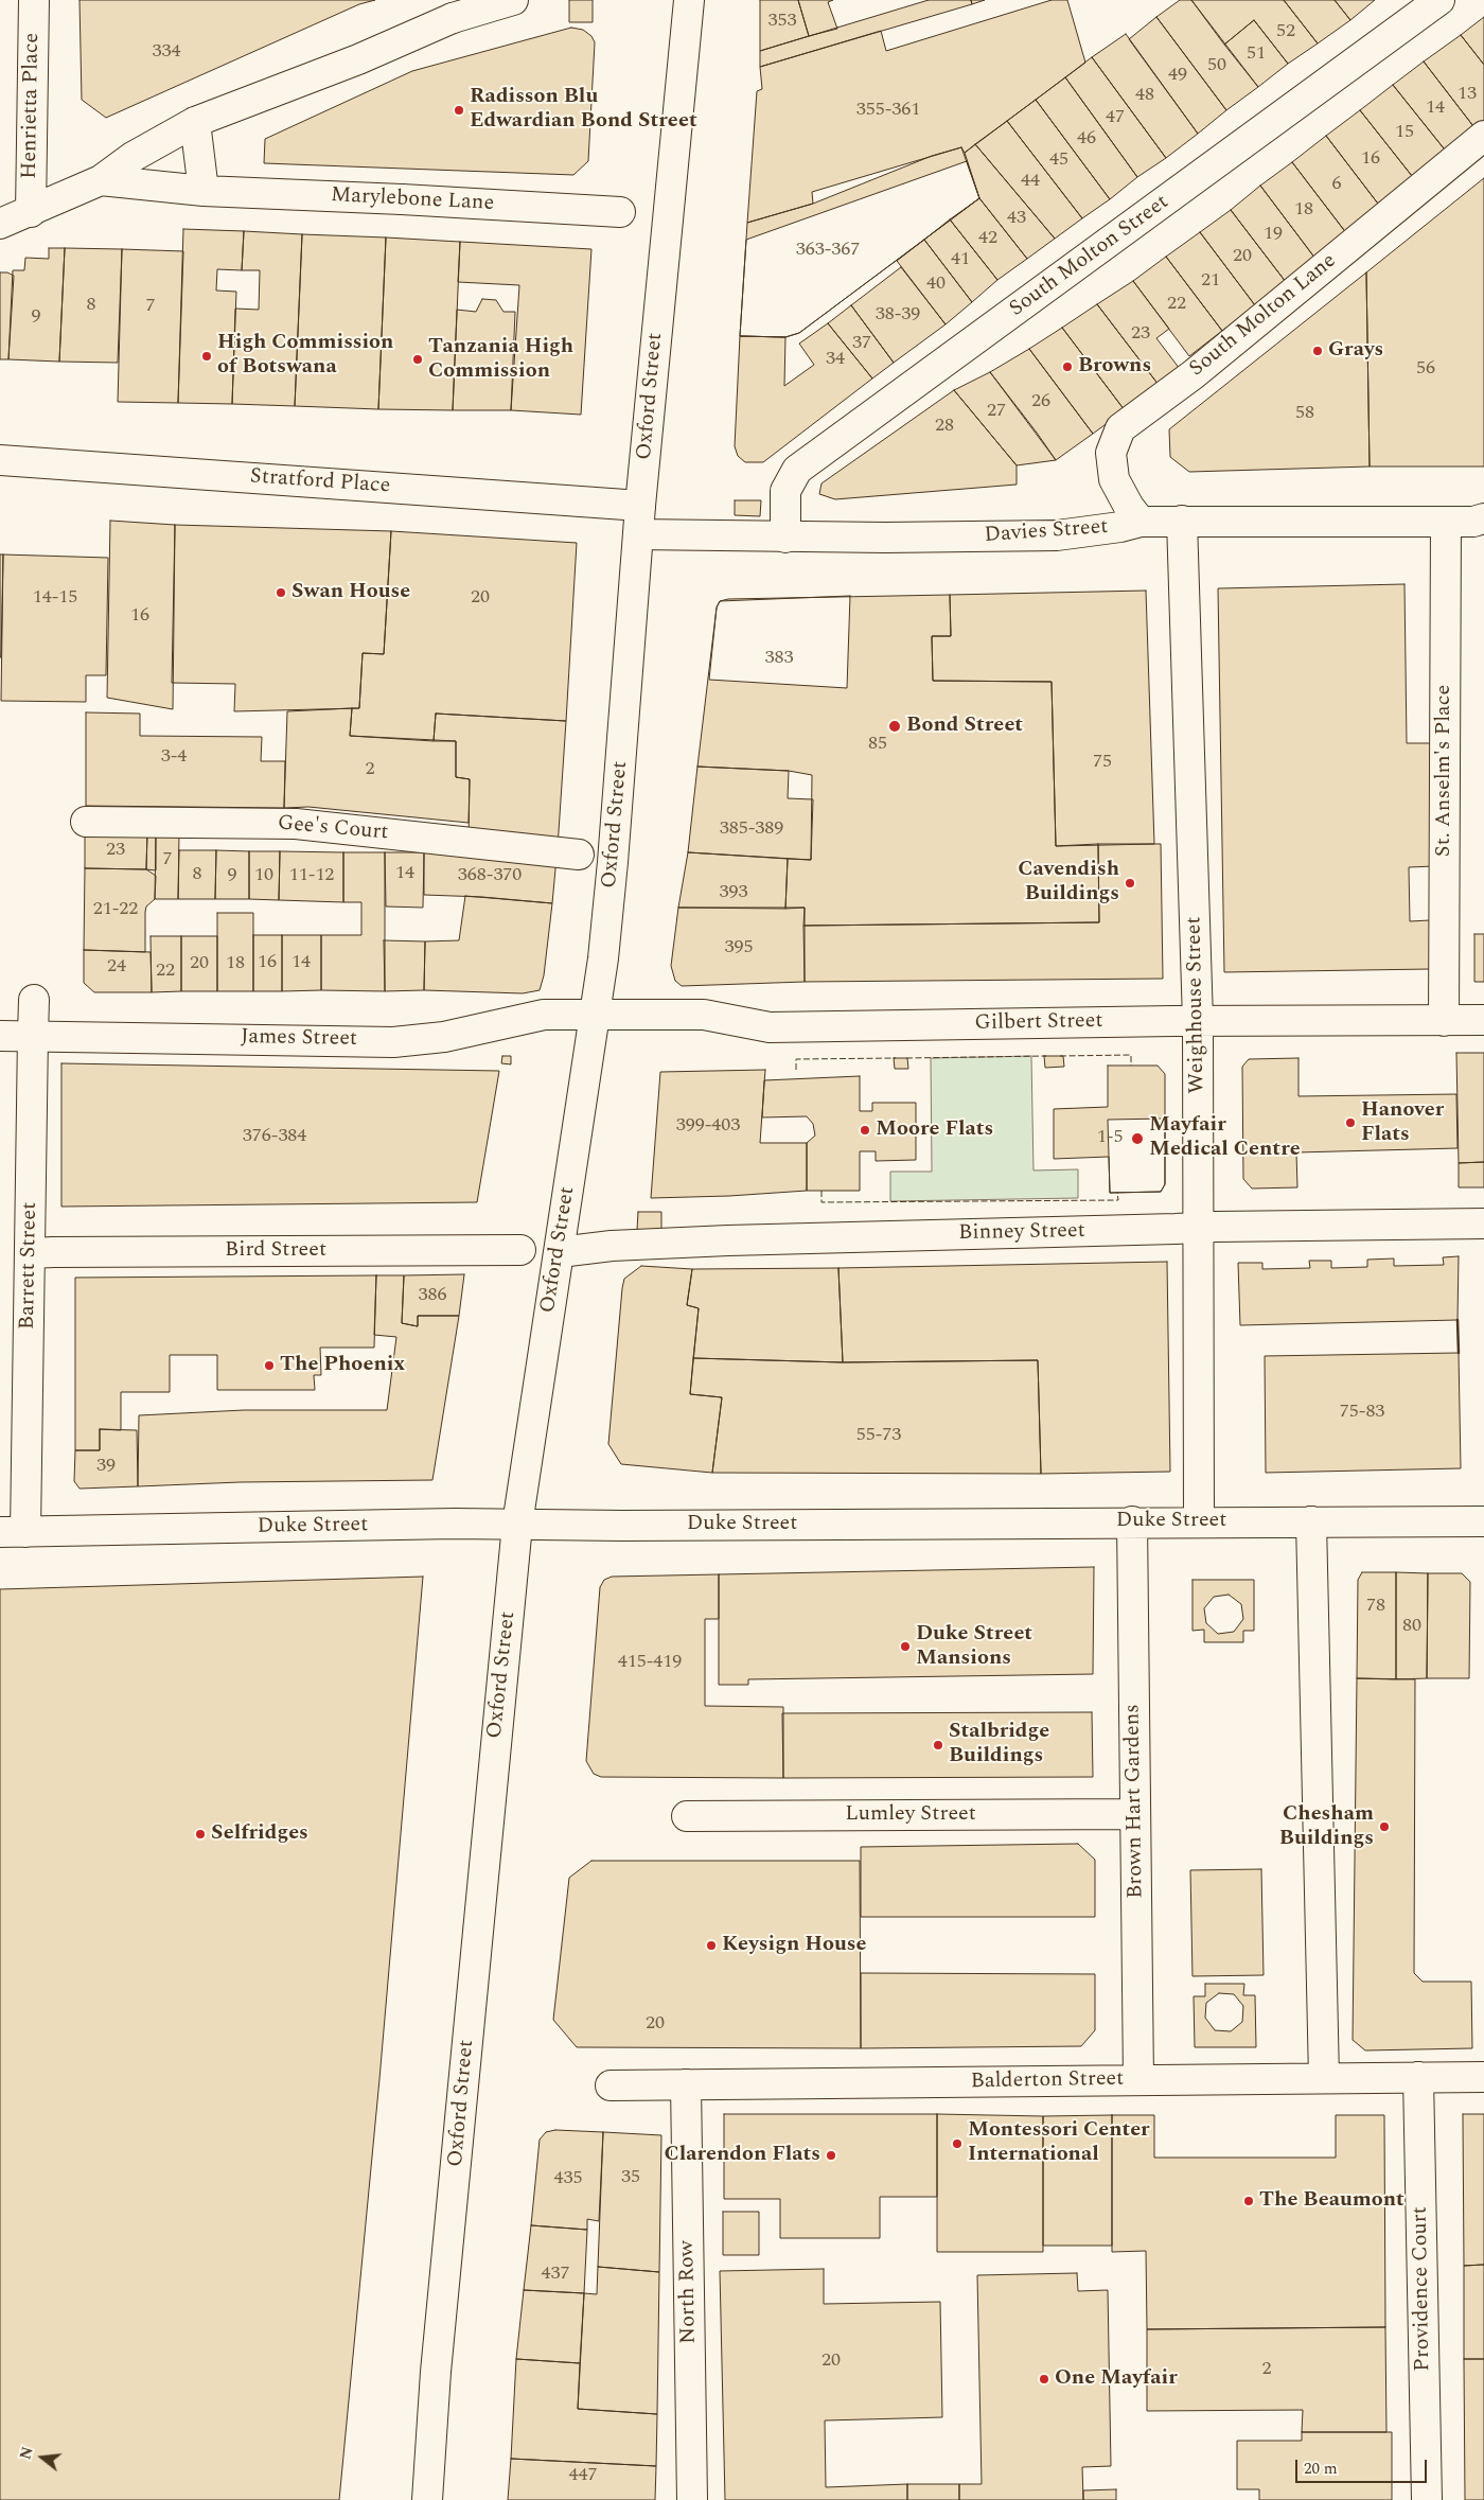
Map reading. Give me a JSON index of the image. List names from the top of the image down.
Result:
{
  "streets": {
    "street": [
      "Henrietta Place",
      "Marylebone Lane",
      "South Molton Street",
      "South Molton Lane",
      "Oxford Street",
      "Stratford Place",
      "Davies Street",
      "St. Anselm's Place",
      "Gee's Court",
      "Weighhouse Street",
      "Gilbert Street",
      "James Street",
      "Binney Street",
      "Bird Street",
      "Barrett Street",
      "Duke Street",
      "Brown Hart Gardens",
      "Lumley Street",
      "Balderton Street",
      "Providence Court",
      "North Row"
    ]
  },
  "crossings": [
    ["South Molton Street", "Davies Street"],
    ["South Molton Lane", "Davies Street"],
    ["Oxford Street", "Stratford Place"],
    ["Oxford Street", "Davies Street"],
    ["Oxford Street", "Gilbert Street"],
    ["Oxford Street", "James Street"],
    ["Oxford Street", "Binney Street"],
    ["Oxford Street", "Duke Street"],
    ["Davies Street", "St. Anselm's Place"],
    ["Davies Street", "Weighhouse Street"],
    ["St. Anselm's Place", "Gilbert Street"],
    ["Weighhouse Street", "Gilbert Street"],
    ["Weighhouse Street", "Binney Street"],
    ["Weighhouse Street", "Duke Street"],
    ["Gilbert Street", "James Street"],
    ["James Street", "Barrett Street"],
    ["Bird Street", "Barrett Street"],
    ["Barrett Street", "Duke Street"],
    ["Duke Street", "Brown Hart Gardens"],
    ["Brown Hart Gardens", "Lumley Street"],
    ["Brown Hart Gardens", "Balderton Street"],
    ["Balderton Street", "Providence Court"],
    ["Balderton Street", "North Row"]
  ],
  "places": [
    "Radisson Blu Edwardian Bond Street",
    "Grays",
    "High Commission of Botswana",
    "Tanzania High Commission",
    "Browns",
    "Swan House",
    "Bond Street",
    "Cavendish Buildings",
    "Hanover Flats",
    "Moore Flats",
    "Mayfair Medical Centre",
    "The Phoenix",
    "Duke Street Mansions",
    "Stalbridge Buildings",
    "Chesham Buildings",
    "Selfridges",
    "Keysign House",
    "Montessori Center International",
    "Clarendon Flats",
    "The Beaumont",
    "One Mayfair"
  ],
  "house_numbers": [
    "353",
    "52",
    "334",
    "51",
    "50",
    "49",
    "13",
    "48",
    "14",
    "355-361",
    "47",
    "15",
    "46",
    "16",
    "45",
    "44",
    "6",
    "18",
    "43",
    "19",
    "42",
    "363-367",
    "20",
    "41",
    "21",
    "40",
    "22",
    "8",
    "7",
    "38-39",
    "9",
    "23",
    "37",
    "34",
    "56",
    "26",
    "27",
    "58",
    "28",
    "14-15",
    "20",
    "16",
    "383",
    "85",
    "3-4",
    "75",
    "2",
    "385-389",
    "23",
    "7",
    "14",
    "8",
    "9",
    "10",
    "11-12",
    "368-370",
    "393",
    "21-22",
    "395",
    "16",
    "14",
    "20",
    "18",
    "24",
    "22",
    "399-403",
    "376-384",
    "1-5",
    "386",
    "75-83",
    "55-73",
    "39",
    "78",
    "80",
    "415-419",
    "20",
    "35",
    "435",
    "437",
    "20",
    "2",
    "447"
  ],
  "scale_bar": "20 m",
  "north": "left"
}
